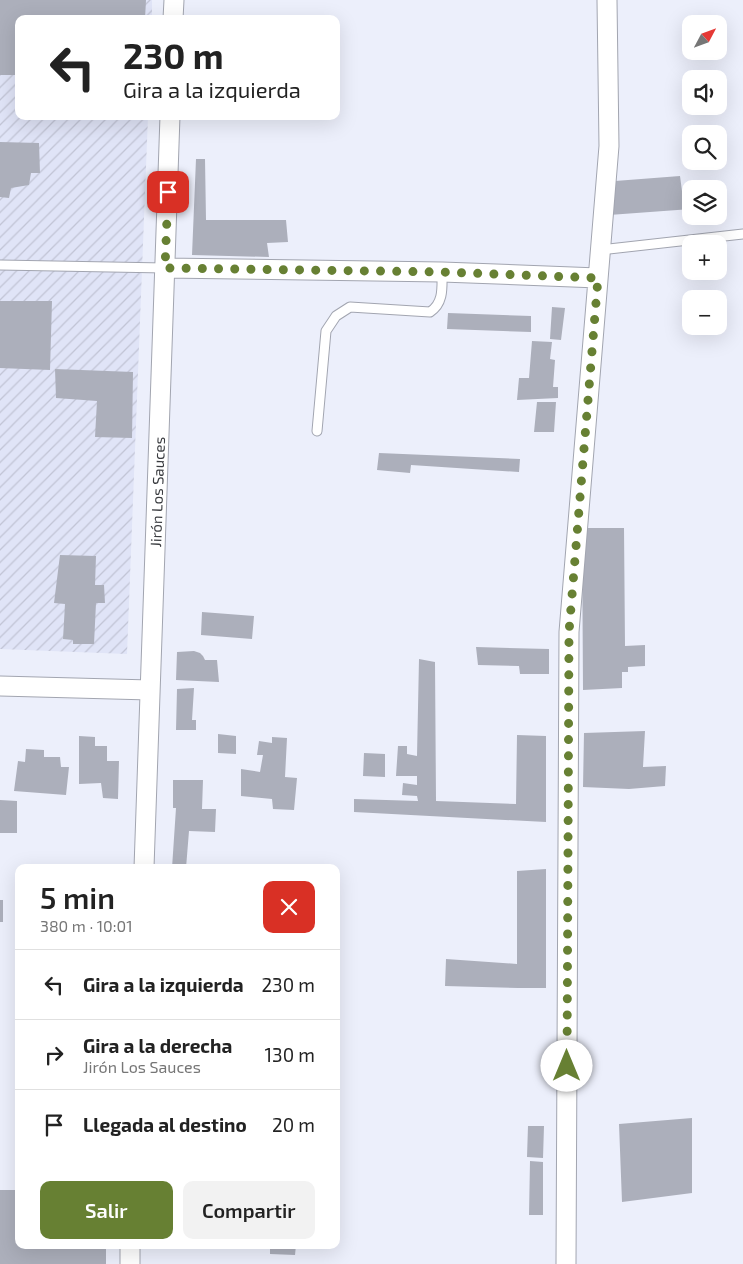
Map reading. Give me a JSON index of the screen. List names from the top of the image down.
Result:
{
  "streets": {
    "street": ["Jirón Los Sauces"]
  },
  "north": "top right",
  "page": {
    "map_buttons": ["+", "−"],
    "turn": ["230 m", "Gira a la izquierda"],
    "heading": ["5 min", "380 m · 10:01"],
    "list": [
      {
        "name": "Gira a la izquierda",
        "value": "230 m"
      },
      {
        "name": "Gira a la derecha",
        "note": "Jirón Los Sauces",
        "value": "130 m"
      },
      {
        "name": "Llegada al destino",
        "value": "20 m"
      }
    ],
    "buttons": ["Salir", "Compartir"]
  }
}
